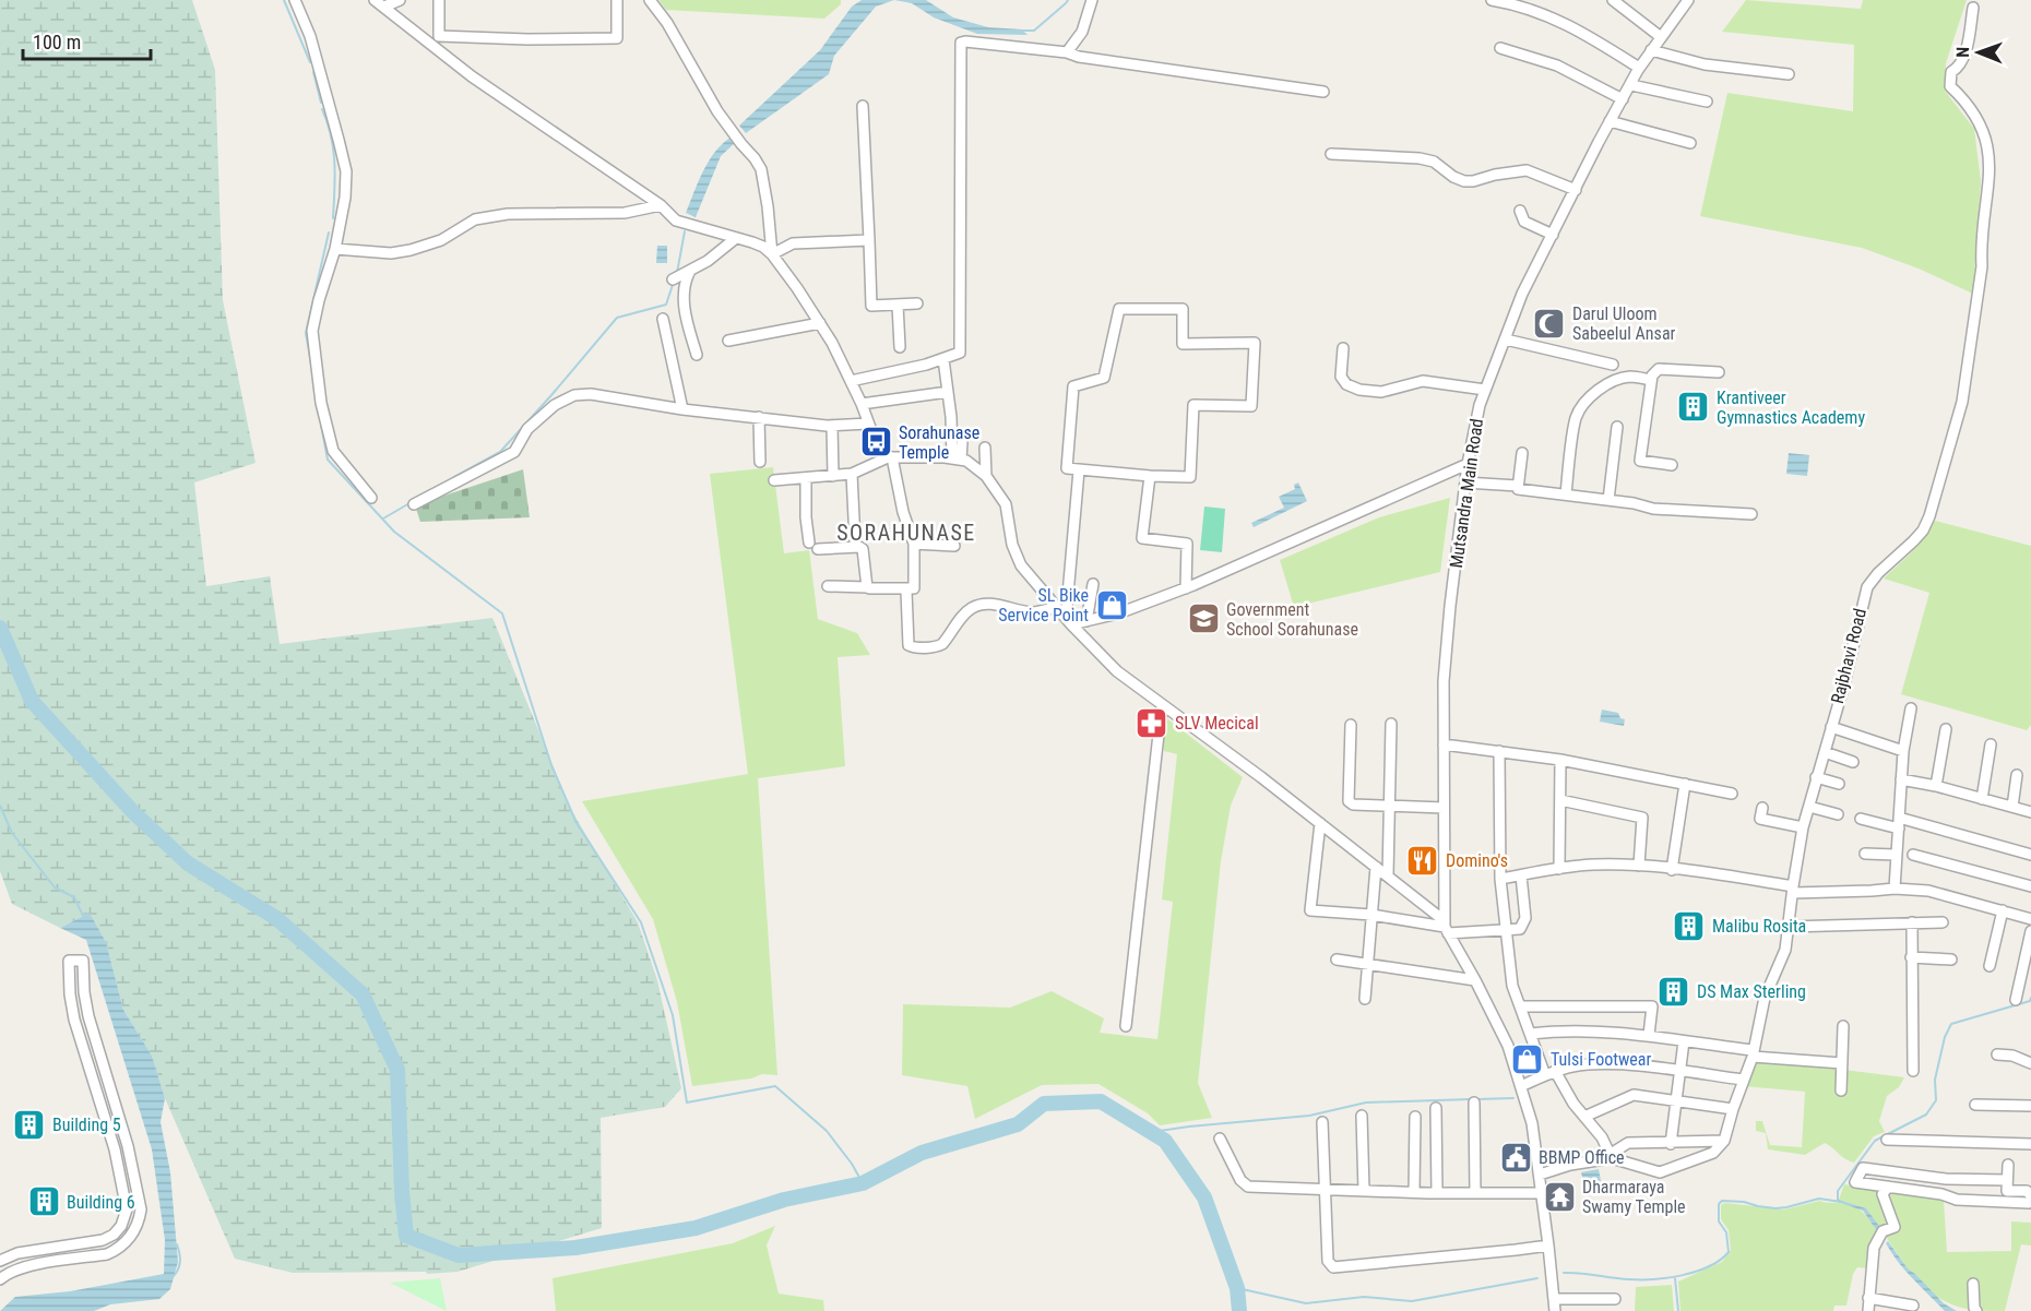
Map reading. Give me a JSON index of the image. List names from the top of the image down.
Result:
{
  "streets": {
    "street": ["Mutsandra Main Road", "Rajbhavi Road"]
  },
  "districts": ["SORAHUNASE"],
  "places": {
    "mosque": ["Darul Uloom Sabeelul Ansar"],
    "building": [
      "Krantiveer Gymnastics Academy",
      "Malibu Rosita",
      "DS Max Sterling",
      "Building 5",
      "Building 6"
    ],
    "bus stop": ["Sorahunase Temple"],
    "shop": ["SL Bike Service Point", "Tulsi Footwear"],
    "school or university": ["Government School Sorahunase"],
    "pharmacy": ["SLV Mecical"],
    "restaurant": ["Domino's"],
    "public building": ["BBMP Office"],
    "temple": ["Dharmaraya Swamy Temple"]
  },
  "scale_bar": "100 m",
  "north": "left"
}
